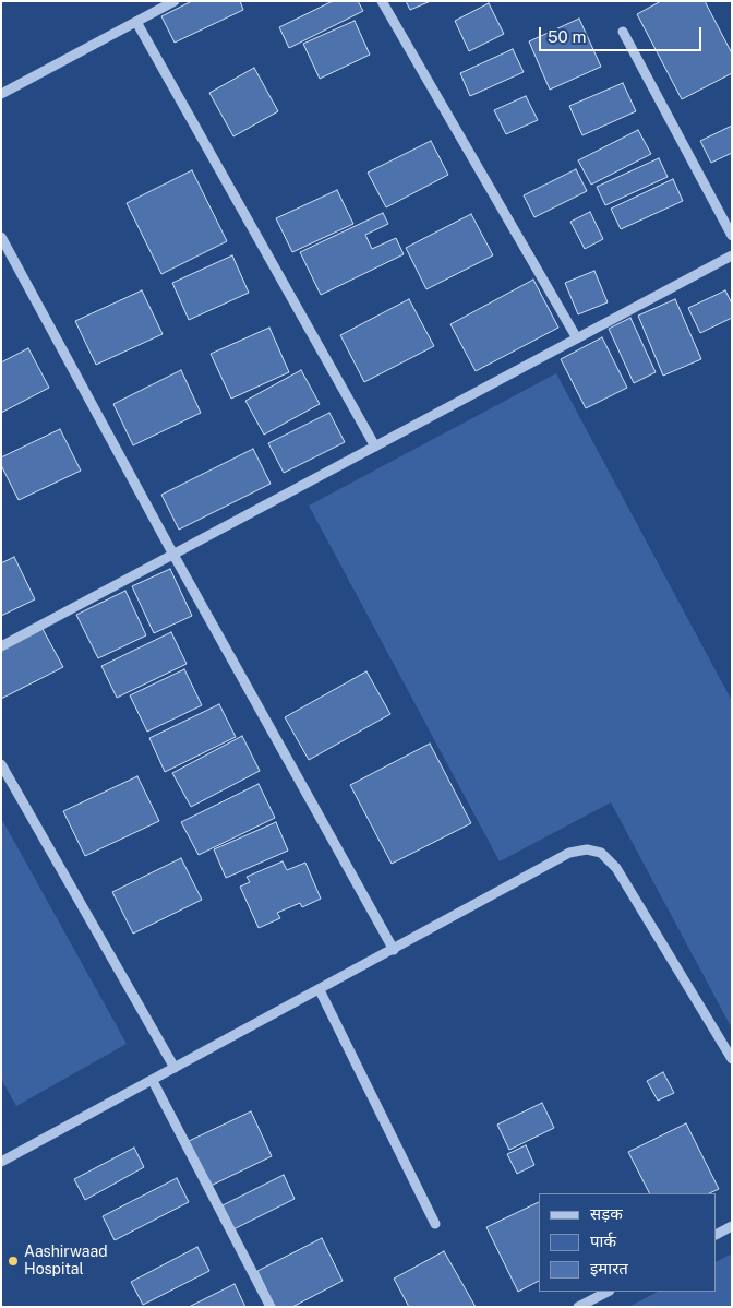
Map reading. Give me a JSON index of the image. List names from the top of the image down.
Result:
{
  "places": ["Aashirwaad Hospital"],
  "legend": ["सड़क", "पार्क", "इमारत"],
  "scale_bar": "50 m"
}
